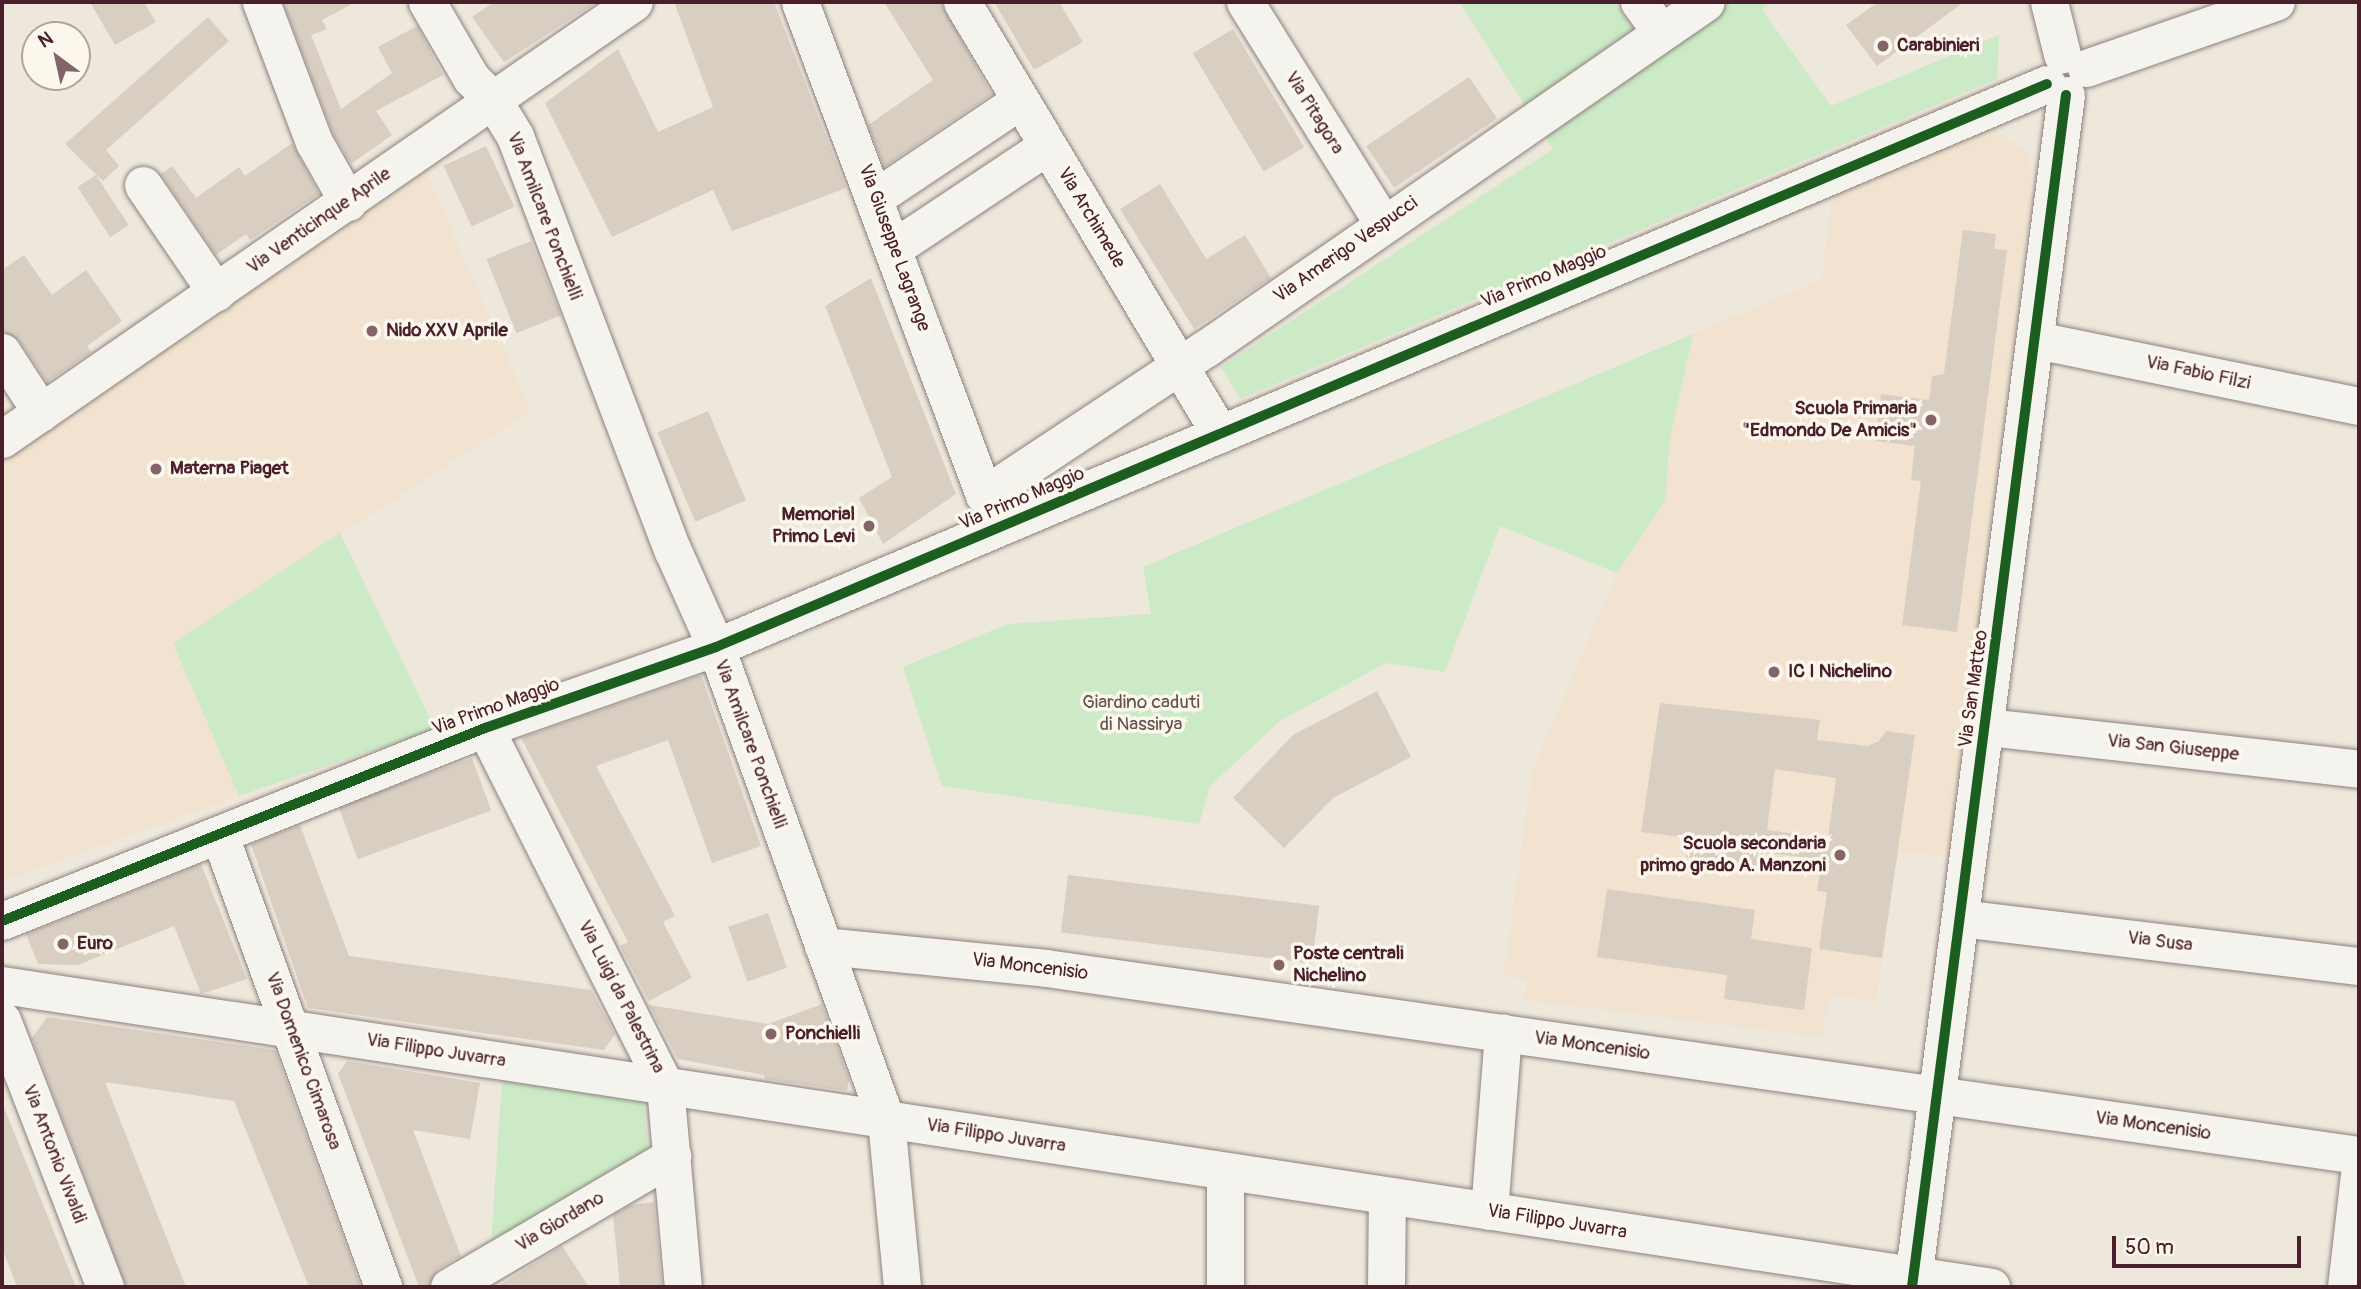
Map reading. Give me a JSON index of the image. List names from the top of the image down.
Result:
{
  "streets": {
    "street": [
      "Via Pitagora",
      "Via Amilcare Ponchielli",
      "Via Archimede",
      "Via Venticinque Aprile",
      "Via Giuseppe Lagrange",
      "Via Amerigo Vespucci",
      "Via Primo Maggio",
      "Via Fabio Filzi",
      "Via San Matteo",
      "Via San Giuseppe",
      "Via Susa",
      "Via Moncenisio",
      "Via Luigi da Palestrina",
      "Via Filippo Juvarra",
      "Via Domenico Cimarosa",
      "Via Antonio Vivaldi",
      "Via Giordano"
    ]
  },
  "crossings": [
    ["Via Pitagora", "Via Amerigo Vespucci"],
    ["Via Amilcare Ponchielli", "Via Venticinque Aprile"],
    ["Via Amilcare Ponchielli", "Via Primo Maggio"],
    ["Via Amilcare Ponchielli", "Via Moncenisio"],
    ["Via Amilcare Ponchielli", "Via Filippo Juvarra"],
    ["Via Archimede", "Via Amerigo Vespucci"],
    ["Via Archimede", "Via Primo Maggio"],
    ["Via Giuseppe Lagrange", "Via Amerigo Vespucci"],
    ["Via Primo Maggio", "Via San Matteo"],
    ["Via Primo Maggio", "Via Luigi da Palestrina"],
    ["Via Primo Maggio", "Via Domenico Cimarosa"],
    ["Via Fabio Filzi", "Via San Matteo"],
    ["Via San Matteo", "Via San Giuseppe"],
    ["Via San Matteo", "Via Susa"],
    ["Via San Matteo", "Via Moncenisio"],
    ["Via San Matteo", "Via Filippo Juvarra"],
    ["Via Luigi da Palestrina", "Via Filippo Juvarra"],
    ["Via Luigi da Palestrina", "Via Giordano"],
    ["Via Filippo Juvarra", "Via Domenico Cimarosa"]
  ],
  "parks": ["Giardino caduti di Nassirya"],
  "places": [
    "Carabinieri",
    "Nido XXV Aprile",
    "Scuola Primaria \"Edmondo De Amicis\"",
    "Materna Piaget",
    "Memorial Primo Levi",
    "IC I Nichelino",
    "Scuola secondaria primo grado A. Manzoni",
    "Euro",
    "Poste centrali Nichelino",
    "Ponchielli"
  ],
  "scale_bar": "50 m",
  "north": "top left"
}
